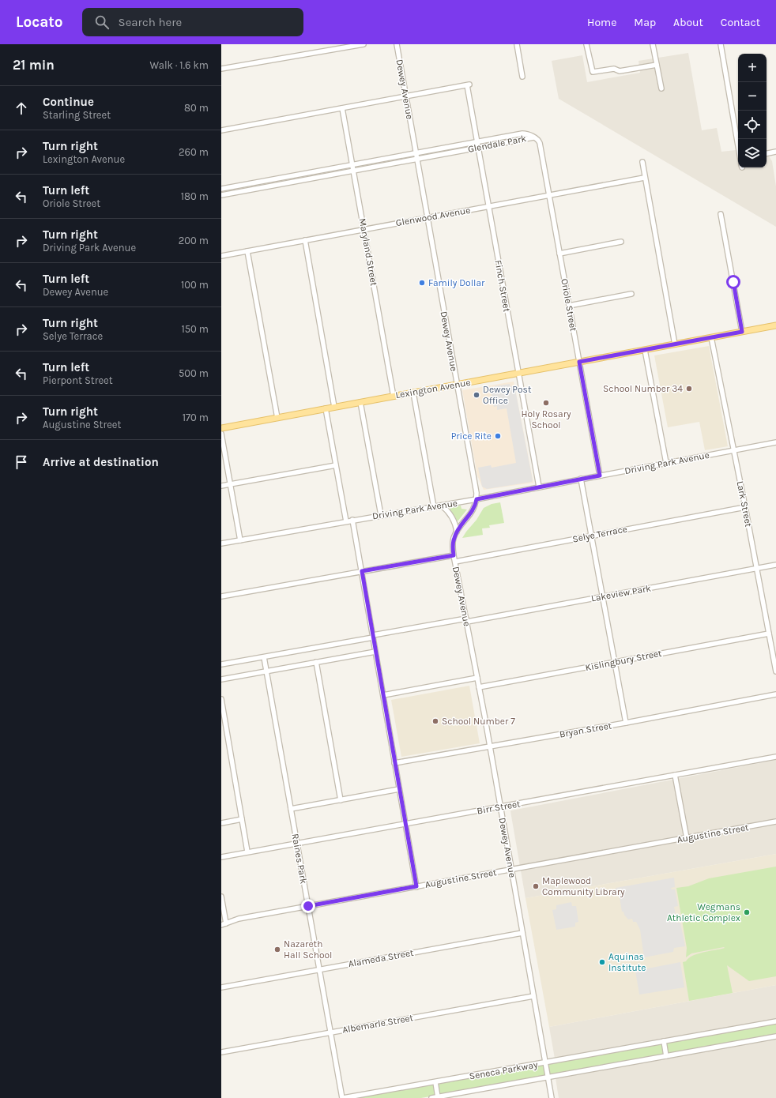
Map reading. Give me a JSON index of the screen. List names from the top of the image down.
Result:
{
  "streets": {
    "main road": ["Lexington Avenue"],
    "street": [
      "Dewey Avenue",
      "Glendale Park",
      "Glenwood Avenue",
      "Maryland Street",
      "Finch Street",
      "Oriole Street",
      "Driving Park Avenue",
      "Lark Street",
      "Selye Terrace",
      "Lakeview Park",
      "Kislingbury Street",
      "Bryan Street",
      "Birr Street",
      "Augustine Street",
      "Raines Park",
      "Alameda Street",
      "Albemarle Street",
      "Seneca Parkway"
    ]
  },
  "crossings": [
    ["Dewey Avenue", "Glendale Park"],
    ["Dewey Avenue", "Glenwood Avenue"],
    ["Dewey Avenue", "Finch Street"],
    ["Dewey Avenue", "Lexington Avenue"],
    ["Dewey Avenue", "Driving Park Avenue"],
    ["Dewey Avenue", "Selye Terrace"],
    ["Dewey Avenue", "Lakeview Park"],
    ["Dewey Avenue", "Kislingbury Street"],
    ["Dewey Avenue", "Bryan Street"],
    ["Dewey Avenue", "Birr Street"],
    ["Dewey Avenue", "Augustine Street"],
    ["Dewey Avenue", "Alameda Street"],
    ["Dewey Avenue", "Albemarle Street"],
    ["Dewey Avenue", "Seneca Parkway"],
    ["Glendale Park", "Maryland Street"],
    ["Glendale Park", "Finch Street"],
    ["Glendale Park", "Oriole Street"],
    ["Glenwood Avenue", "Maryland Street"],
    ["Glenwood Avenue", "Finch Street"],
    ["Glenwood Avenue", "Oriole Street"],
    ["Maryland Street", "Lexington Avenue"],
    ["Finch Street", "Lexington Avenue"],
    ["Finch Street", "Driving Park Avenue"],
    ["Oriole Street", "Lexington Avenue"],
    ["Oriole Street", "Driving Park Avenue"],
    ["Lexington Avenue", "Lark Street"],
    ["Driving Park Avenue", "Lark Street"],
    ["Lark Street", "Selye Terrace"],
    ["Lark Street", "Lakeview Park"],
    ["Lark Street", "Kislingbury Street"],
    ["Lakeview Park", "Raines Park"],
    ["Birr Street", "Raines Park"],
    ["Augustine Street", "Raines Park"],
    ["Raines Park", "Alameda Street"],
    ["Raines Park", "Albemarle Street"],
    ["Raines Park", "Seneca Parkway"]
  ],
  "places": [
    "Family Dollar",
    "School Number 34",
    "Dewey Post Office",
    "Holy Rosary School",
    "Price Rite",
    "School Number 7",
    "Maplewood Community Library",
    "Wegmans Athletic Complex",
    "Nazareth Hall School",
    "Aquinas Institute"
  ],
  "page": {
    "header": "Locato",
    "search": "Search here",
    "nav": [
      "Home",
      "Map",
      "About",
      "Contact"
    ],
    "heading": ["21 min", "Walk · 1.6 km"],
    "map_buttons": ["+", "−"],
    "list": [
      ["Continue", "Starling Street", "80 m"],
      ["Turn right", "Lexington Avenue", "260 m"],
      ["Turn left", "Oriole Street", "180 m"],
      ["Turn right", "Driving Park Avenue", "200 m"],
      ["Turn left", "Dewey Avenue", "100 m"],
      ["Turn right", "Selye Terrace", "150 m"],
      ["Turn left", "Pierpont Street", "500 m"],
      ["Turn right", "Augustine Street", "170 m"],
      "Arrive at destination"
    ]
  }
}
